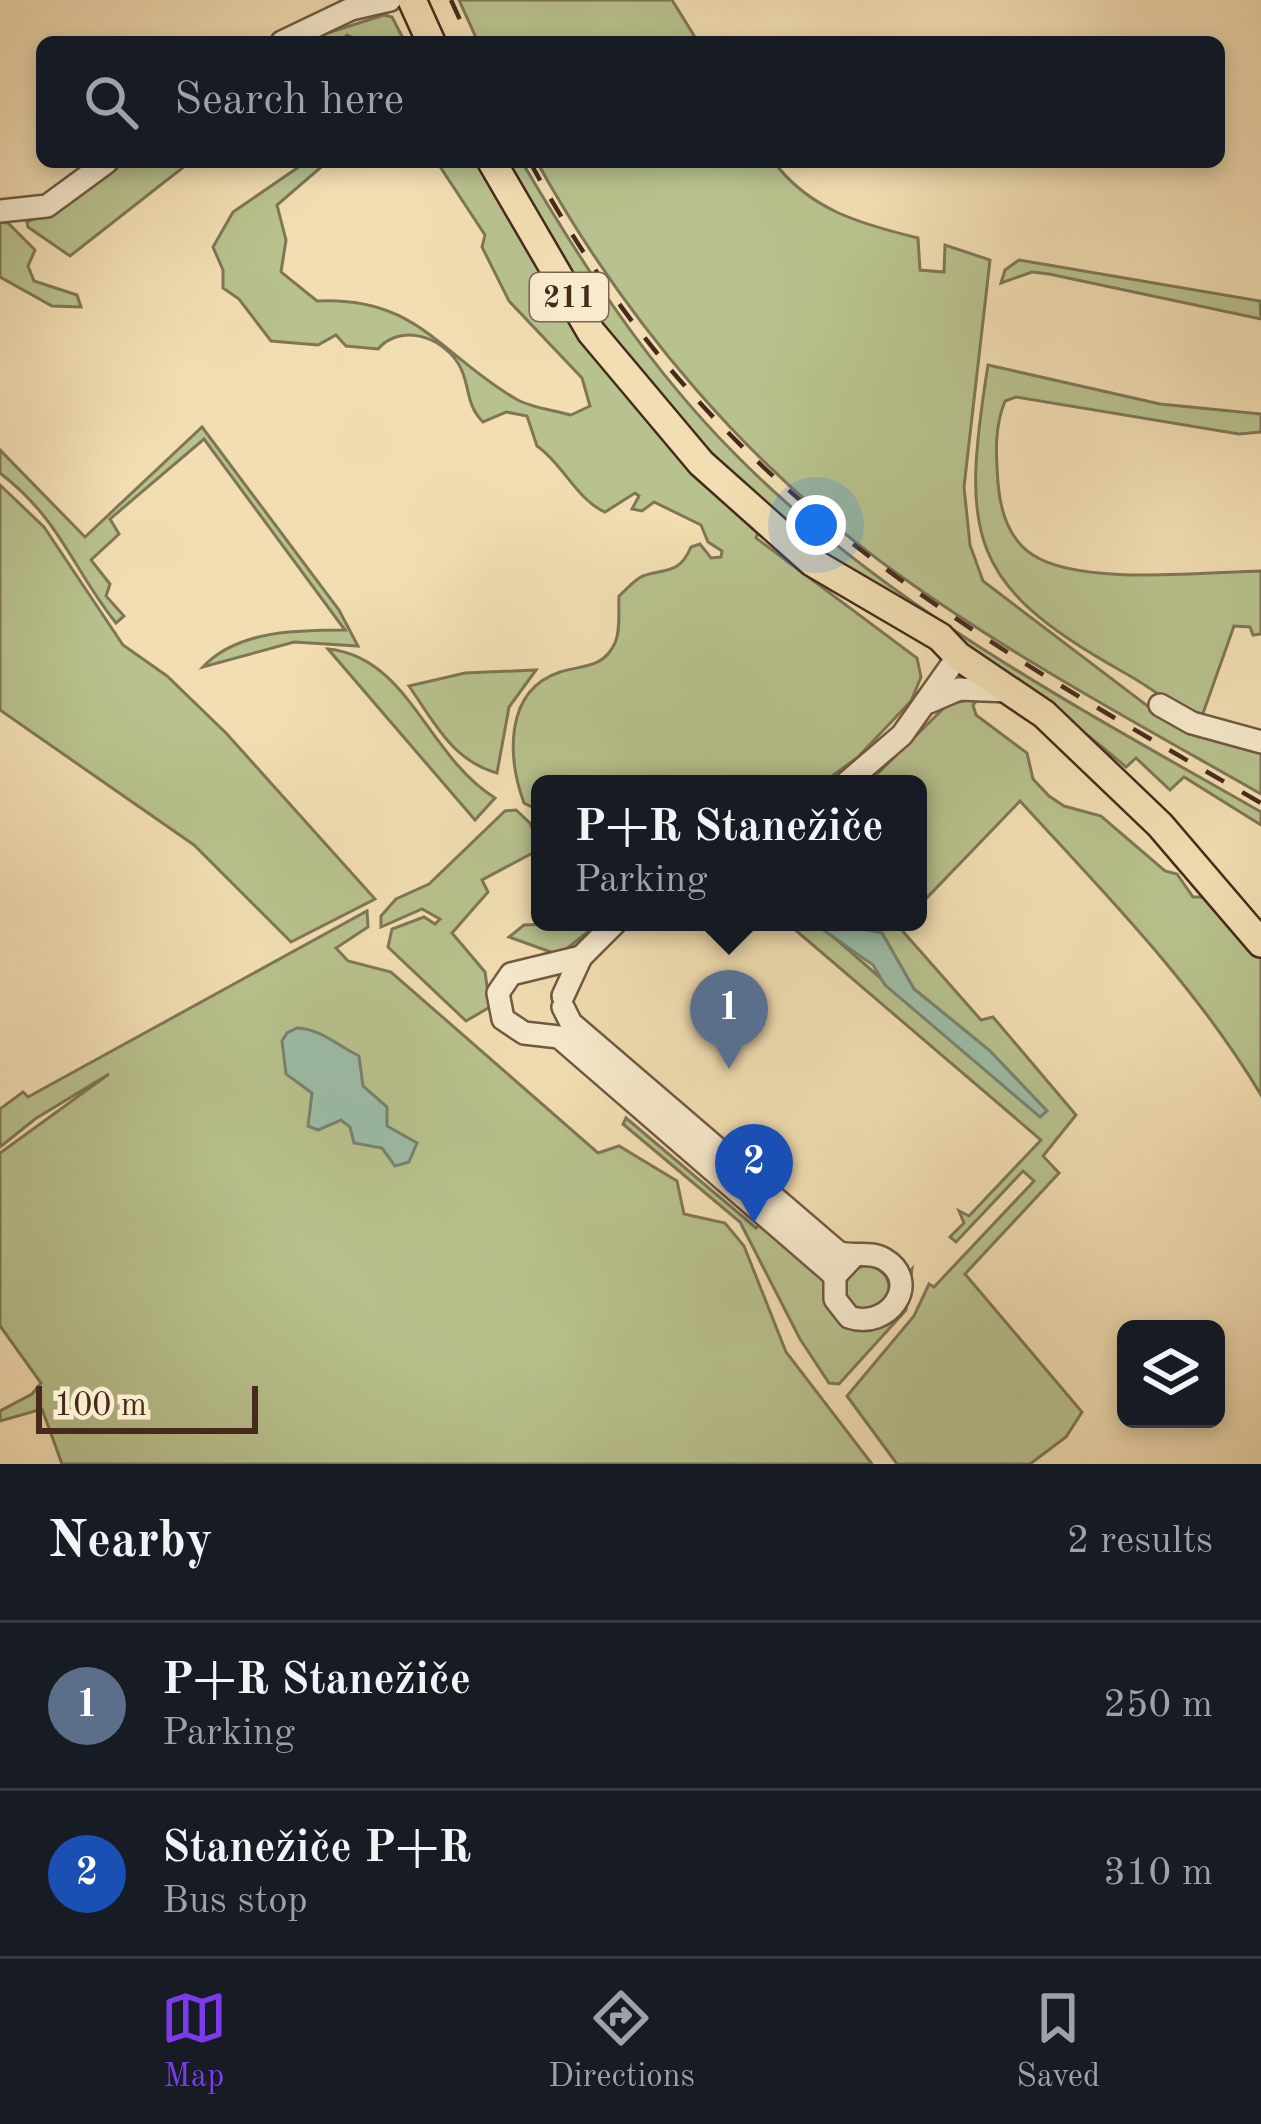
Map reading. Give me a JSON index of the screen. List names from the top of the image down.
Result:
{
  "streets": {
    "main road": ["211"]
  },
  "scale_bar": "100 m",
  "page": {
    "search": "Search here",
    "popup": ["P+R Stanežiče", "Parking"],
    "pins": ["1", "2"],
    "scale": "100 m",
    "heading": ["Nearby", "2 results"],
    "list": [
      {
        "mark": "1",
        "name": "P+R Stanežiče",
        "note": "Parking",
        "value": "250 m"
      },
      {
        "mark": "2",
        "name": "Stanežiče P+R",
        "note": "Bus stop",
        "value": "310 m"
      }
    ],
    "nav": ["Map", "Directions", "Saved"]
  }
}
